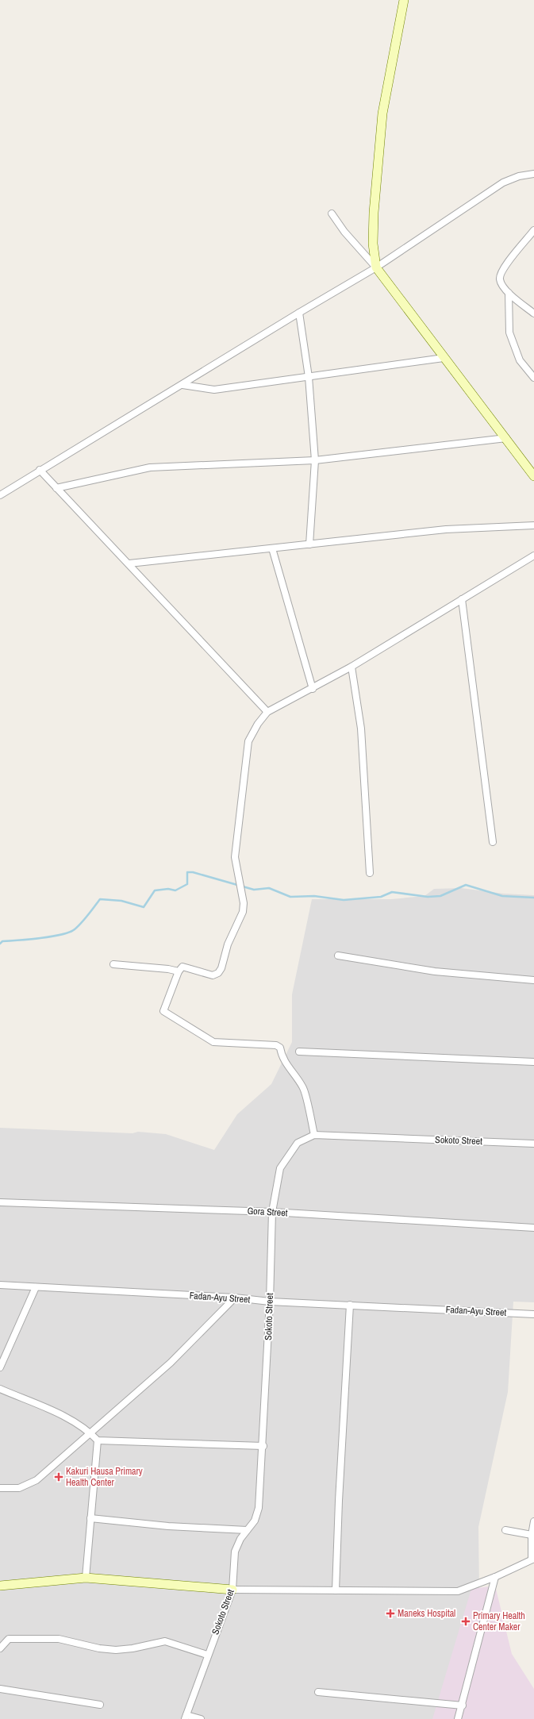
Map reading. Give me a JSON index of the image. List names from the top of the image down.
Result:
{
  "streets": {
    "street": ["Sokoto Street", "Gora Street", "Fadan-Ayu Street"]
  },
  "crossings": [
    ["Sokoto Street", "Gora Street"],
    ["Sokoto Street", "Fadan-Ayu Street"]
  ],
  "places": {
    "health": ["Kakuri Hausa Primary Health Center", "Maneks Hospital", "Primary Health Center Maker"]
  }
}
